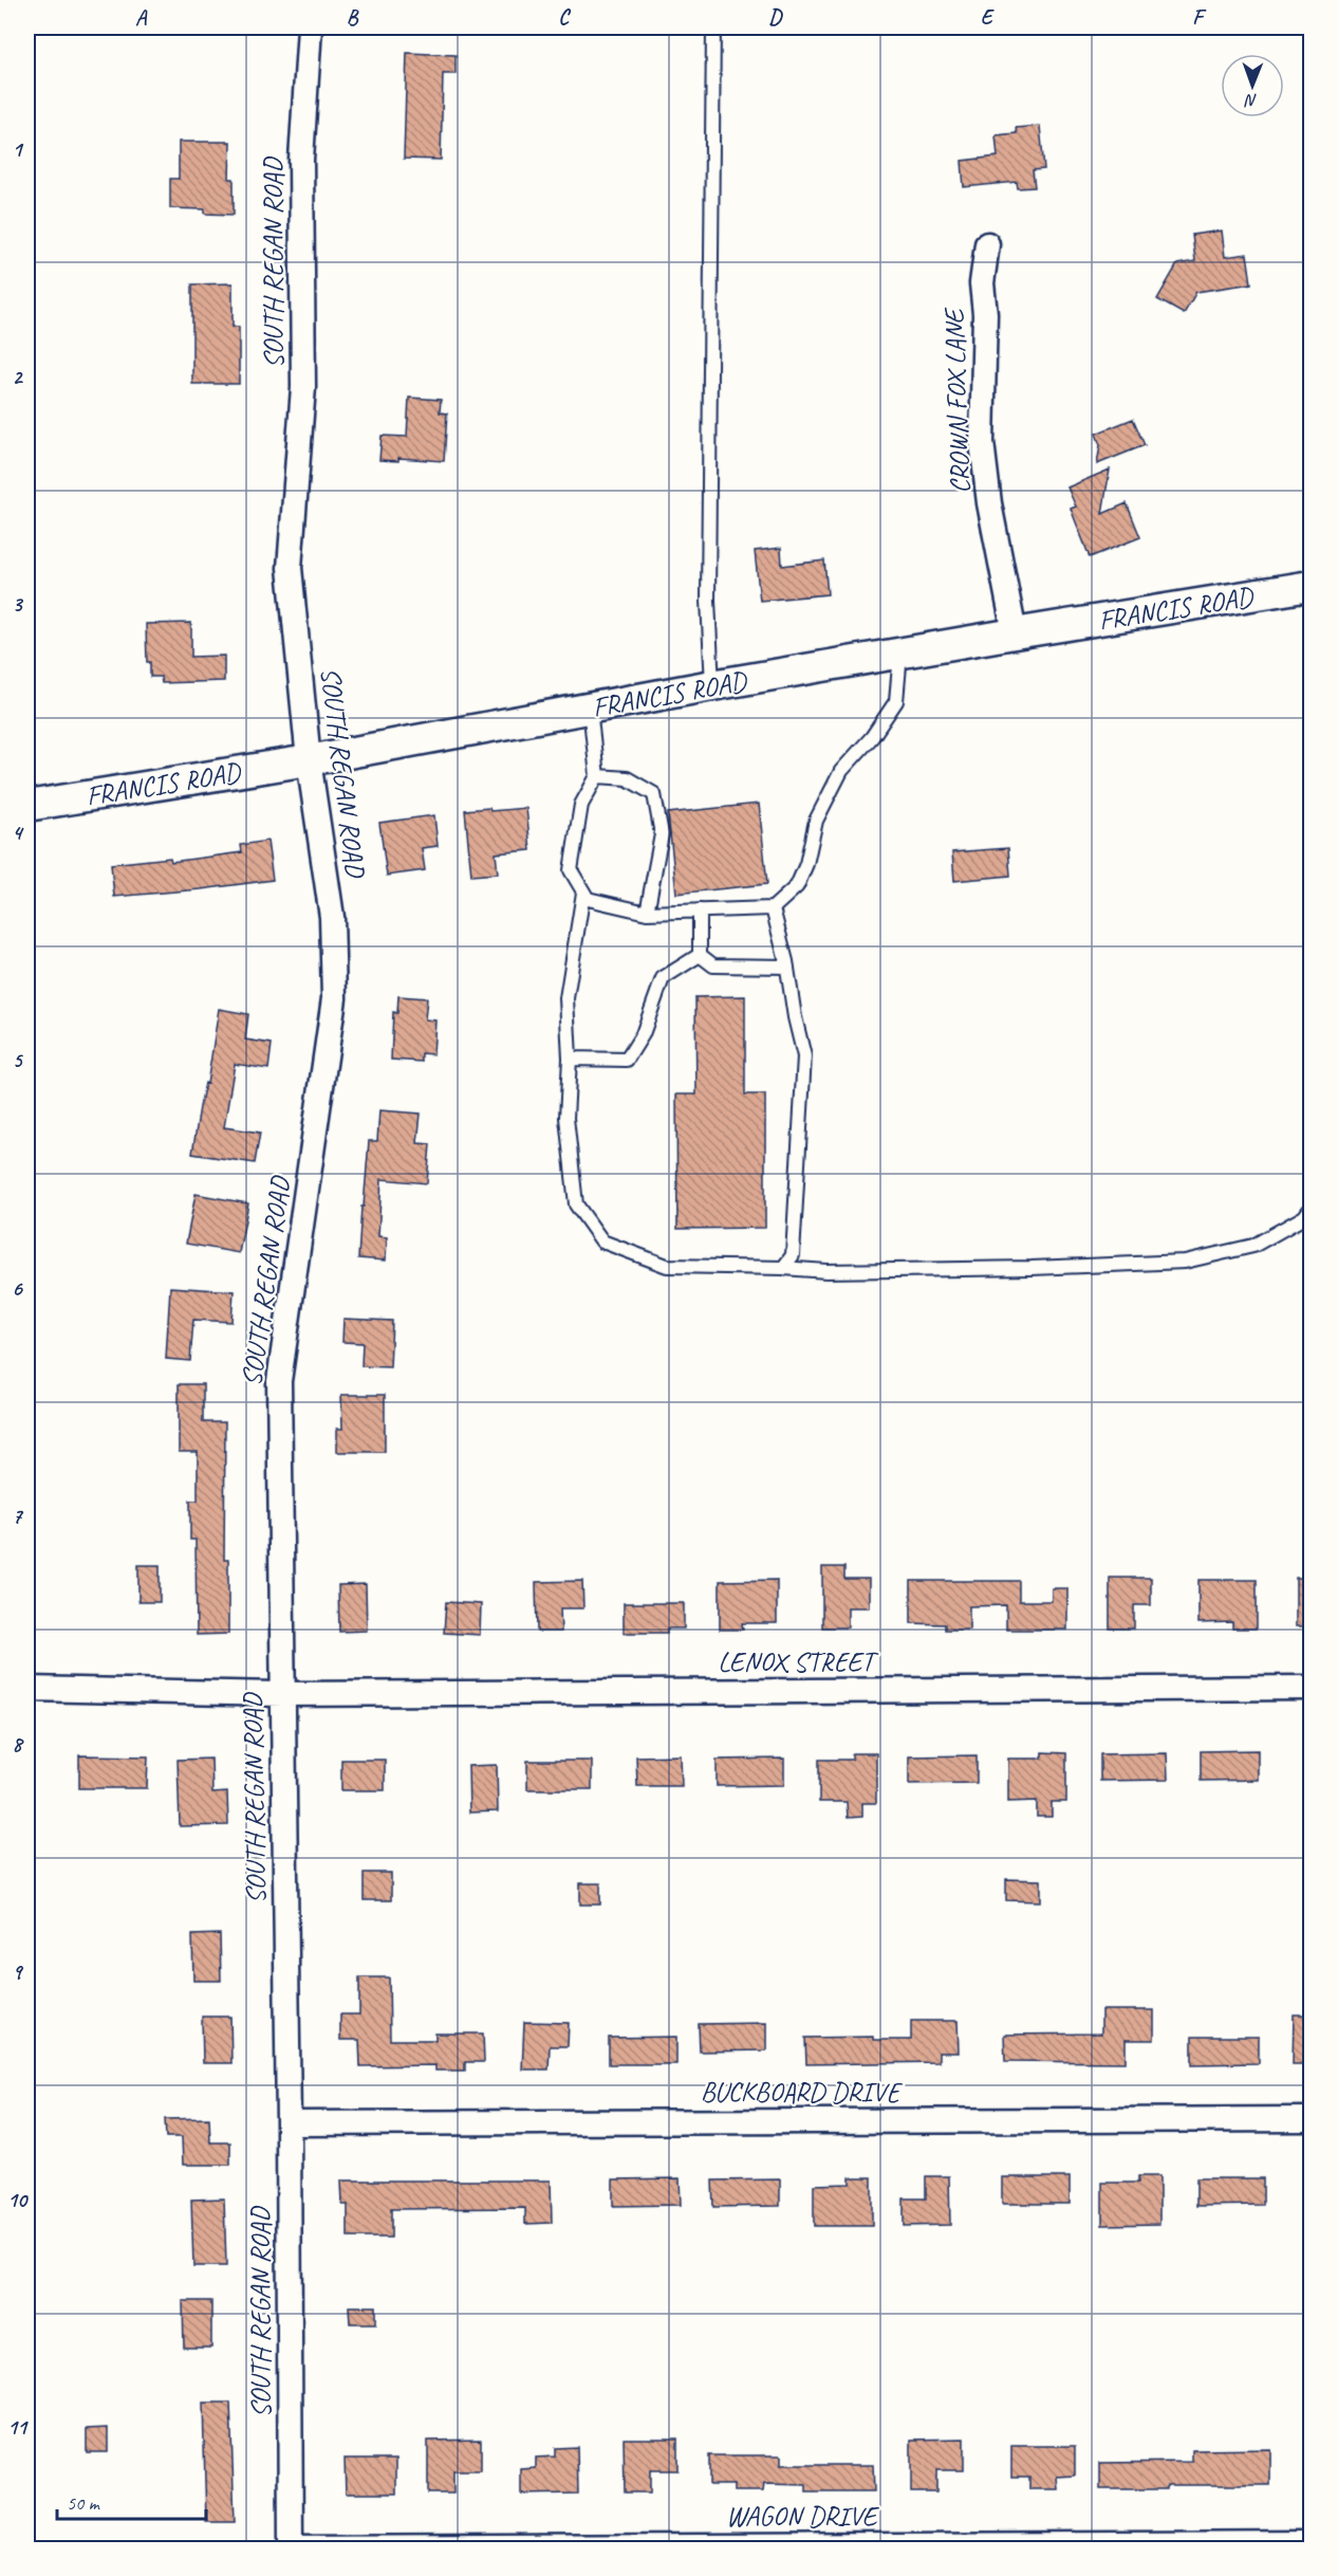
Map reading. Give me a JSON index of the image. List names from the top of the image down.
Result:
{
  "streets": {
    "street": [
      "SOUTH REGAN ROAD",
      "CROWN FOX LANE",
      "FRANCIS ROAD",
      "LENOX STREET",
      "BUCKBOARD DRIVE",
      "WAGON DRIVE"
    ]
  },
  "crossings": [
    ["SOUTH REGAN ROAD", "FRANCIS ROAD"],
    ["SOUTH REGAN ROAD", "LENOX STREET"],
    ["SOUTH REGAN ROAD", "BUCKBOARD DRIVE"],
    ["SOUTH REGAN ROAD", "WAGON DRIVE"],
    ["CROWN FOX LANE", "FRANCIS ROAD"]
  ],
  "scale_bar": "50 m",
  "north": "bottom",
  "grid": {
    "columns": [
      "A",
      "B",
      "C",
      "D",
      "E",
      "F"
    ],
    "rows": [
      "1",
      "2",
      "3",
      "4",
      "5",
      "6",
      "7",
      "8",
      "9",
      "10",
      "11"
    ]
  }
}
